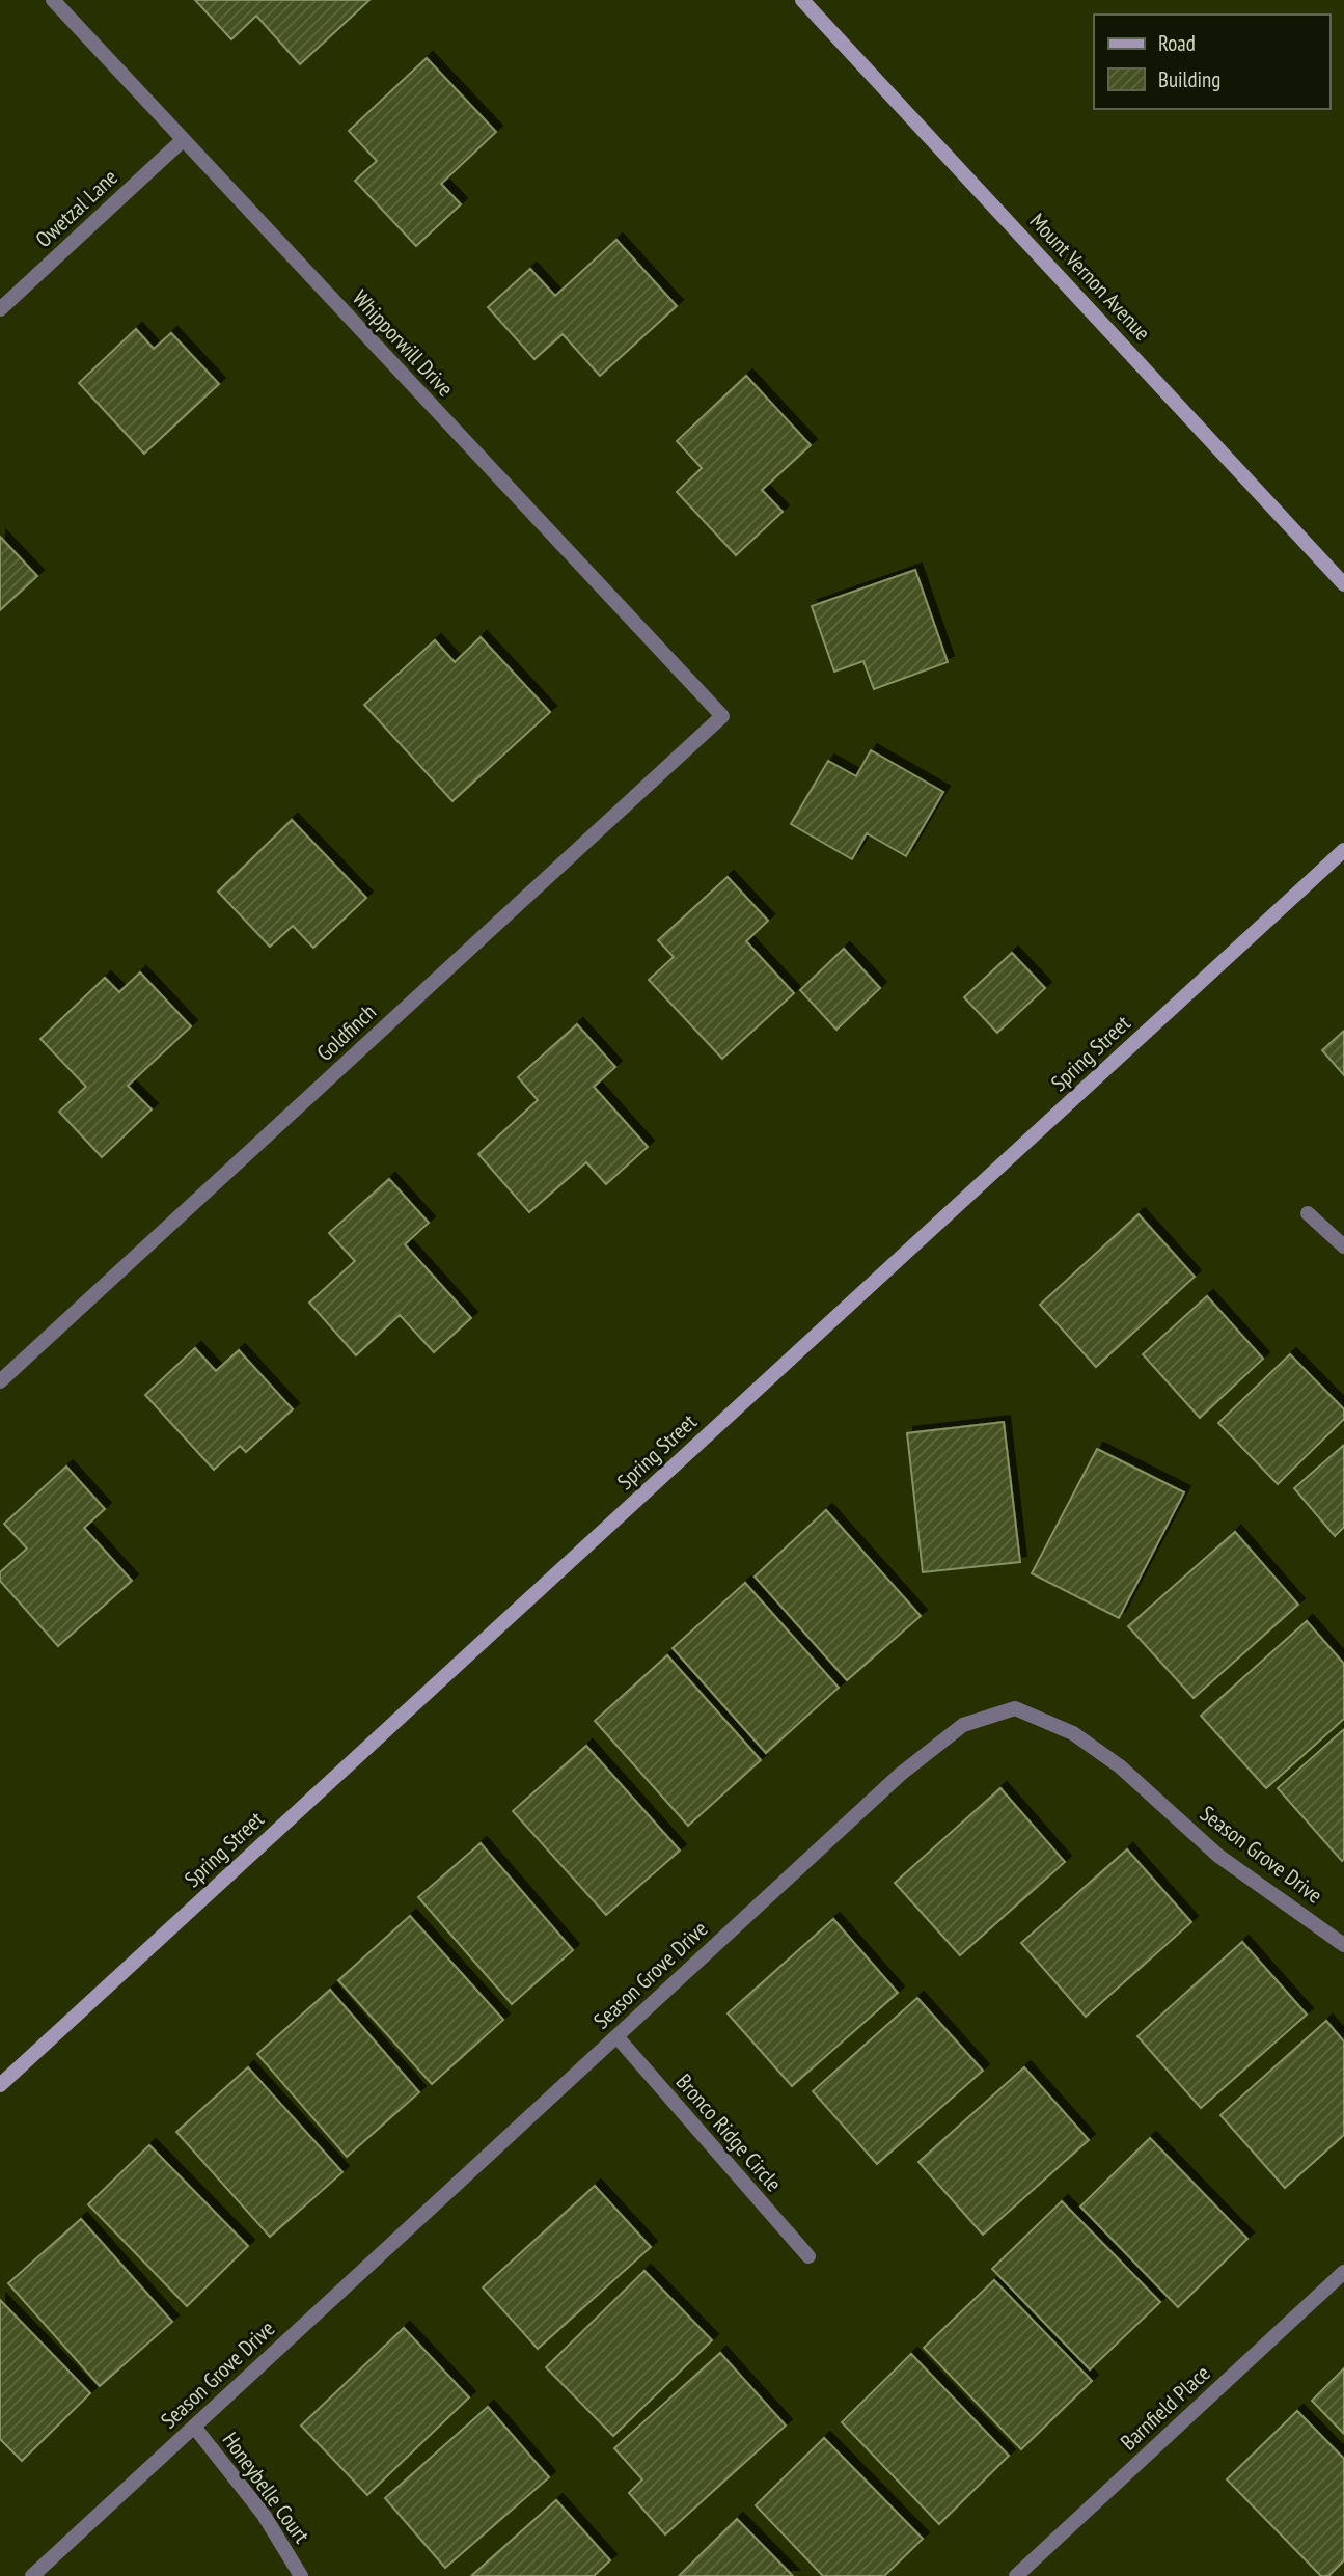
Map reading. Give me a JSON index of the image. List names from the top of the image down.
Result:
{
  "streets": {
    "street": [
      "Owetzal Lane",
      "Mount Vernon Avenue",
      "Whipporwill Drive",
      "Goldfinch",
      "Spring Street",
      "Season Grove Drive",
      "Bronco Ridge Circle",
      "Barnfield Place",
      "Honeybelle Court"
    ]
  },
  "crossings": [
    ["Owetzal Lane", "Whipporwill Drive"],
    ["Whipporwill Drive", "Goldfinch"],
    ["Season Grove Drive", "Bronco Ridge Circle"],
    ["Season Grove Drive", "Honeybelle Court"]
  ],
  "legend": ["Road", "Building"]
}
